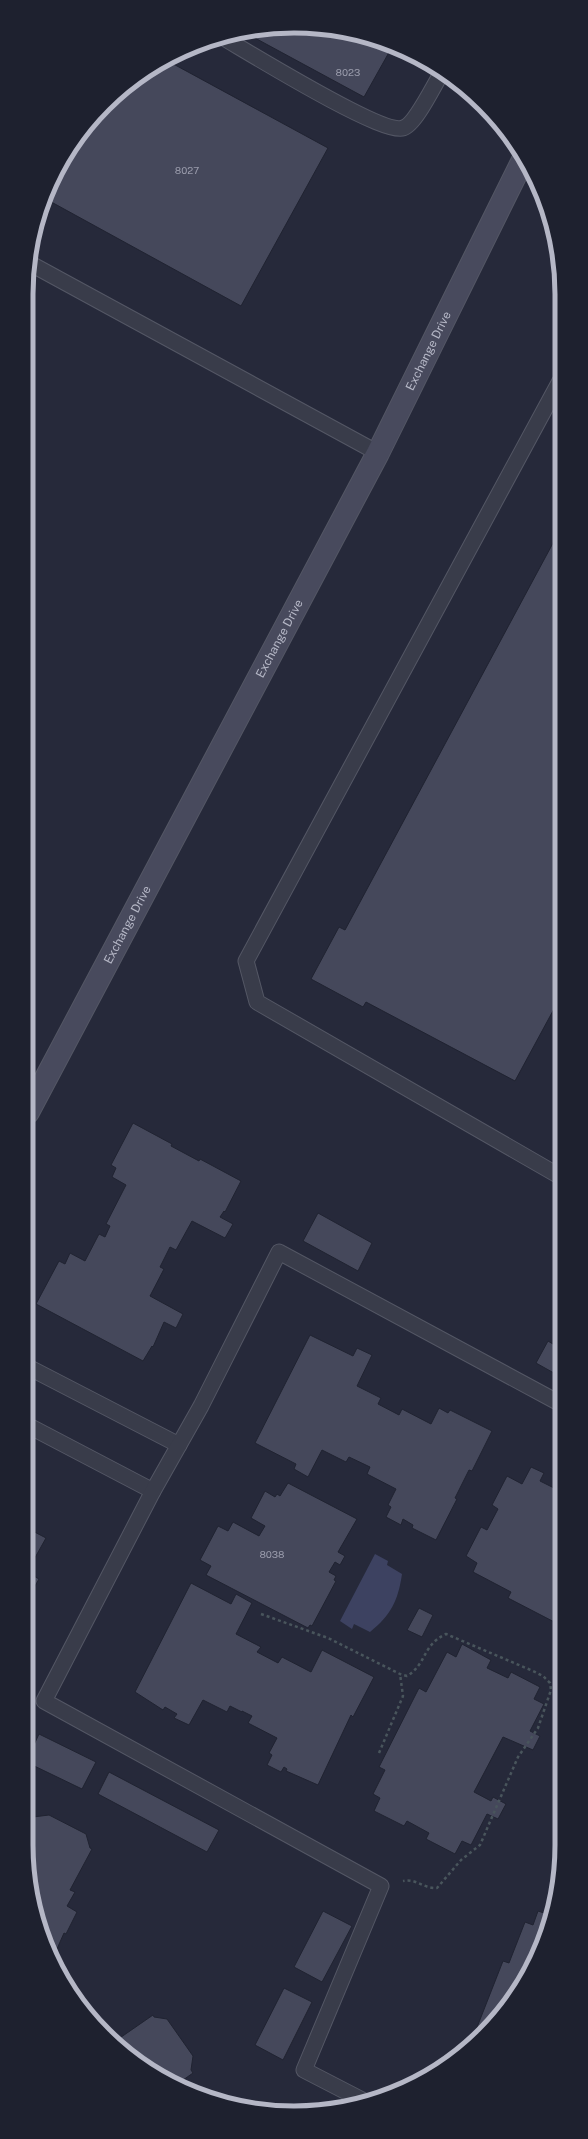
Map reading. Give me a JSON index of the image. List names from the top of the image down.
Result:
{
  "streets": {
    "street": ["Exchange Drive"]
  },
  "house_numbers": ["8023", "8027", "8038"]
}
